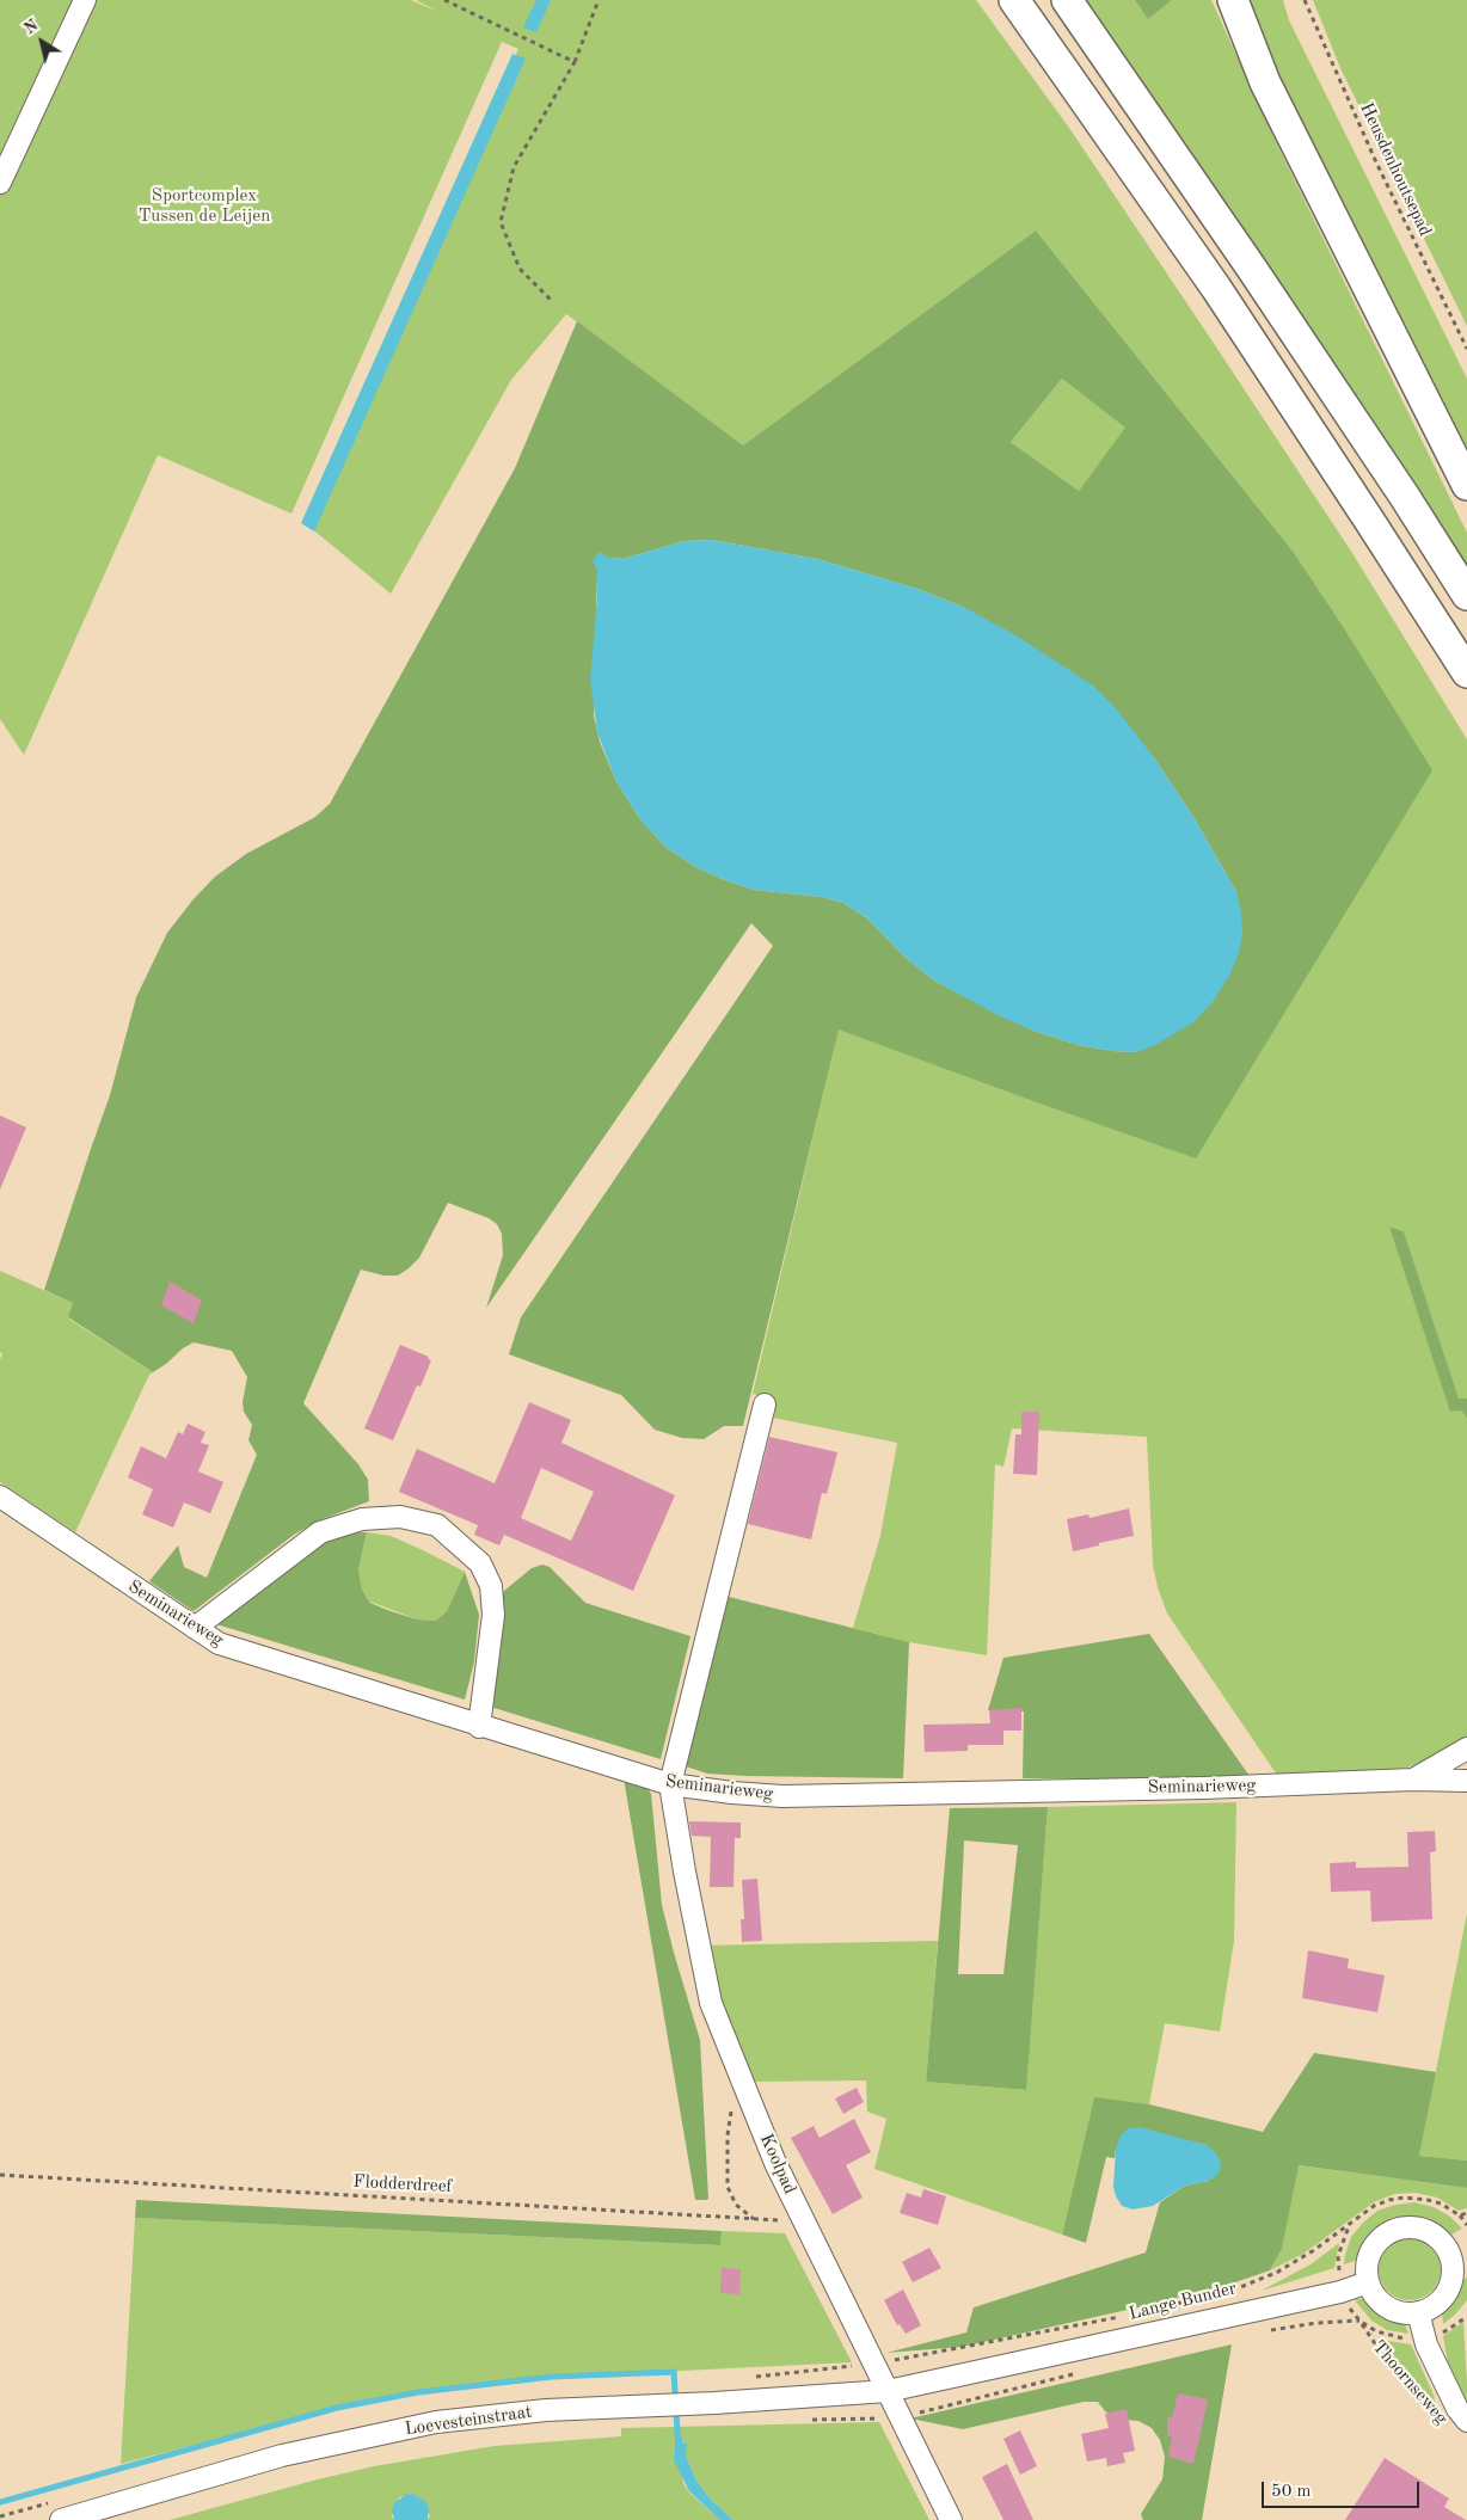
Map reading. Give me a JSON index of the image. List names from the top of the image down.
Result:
{
  "streets": {
    "street": [
      "Seminarieweg",
      "Koolpad",
      "Lange Bunder",
      "Thoornseweg",
      "Loevesteinstraat"
    ],
    "path": ["Heusdenhoutsepad", "Flodderdreef"]
  },
  "crossings": [
    ["Seminarieweg", "Koolpad"],
    ["Koolpad", "Flodderdreef"],
    ["Koolpad", "Lange Bunder"],
    ["Koolpad", "Loevesteinstraat"],
    ["Lange Bunder", "Thoornseweg"],
    ["Lange Bunder", "Loevesteinstraat"]
  ],
  "parks": ["Sportcomplex Tussen de Leijen"],
  "scale_bar": "50 m",
  "north": "top left"
}
